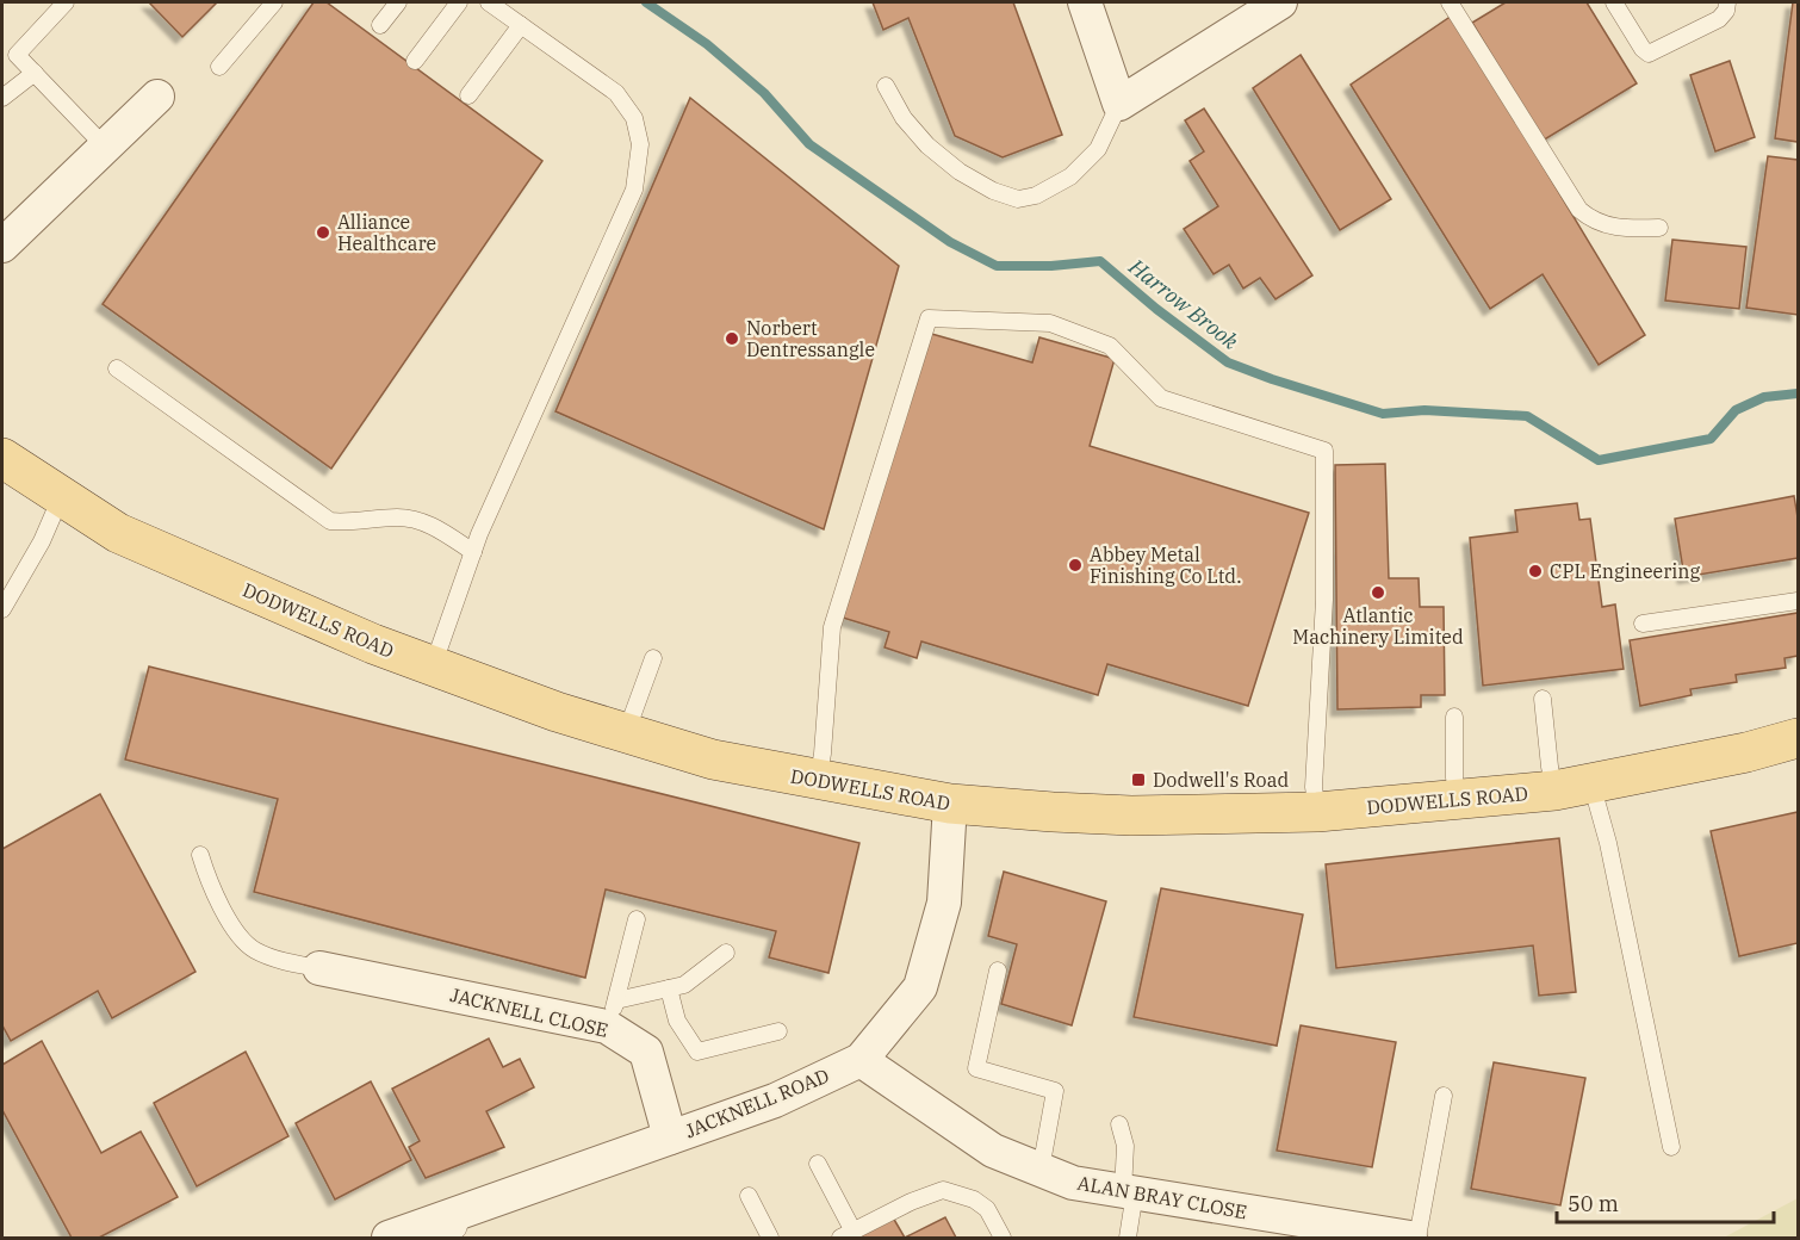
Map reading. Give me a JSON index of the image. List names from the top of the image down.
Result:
{
  "streets": {
    "main road": ["DODWELLS ROAD"],
    "street": ["JACKNELL CLOSE", "JACKNELL ROAD", "ALAN BRAY CLOSE"]
  },
  "crossings": [
    ["DODWELLS ROAD", "JACKNELL ROAD"],
    ["JACKNELL CLOSE", "JACKNELL ROAD"],
    ["JACKNELL ROAD", "ALAN BRAY CLOSE"]
  ],
  "water": ["Harrow Brook"],
  "places": {
    "other": [
      "Alliance Healthcare",
      "Norbert Dentressangle",
      "Abbey Metal Finishing Co Ltd.",
      "CPL Engineering",
      "Atlantic Machinery Limited"
    ],
    "transit": ["Dodwell's Road"]
  },
  "scale_bar": "50 m"
}
